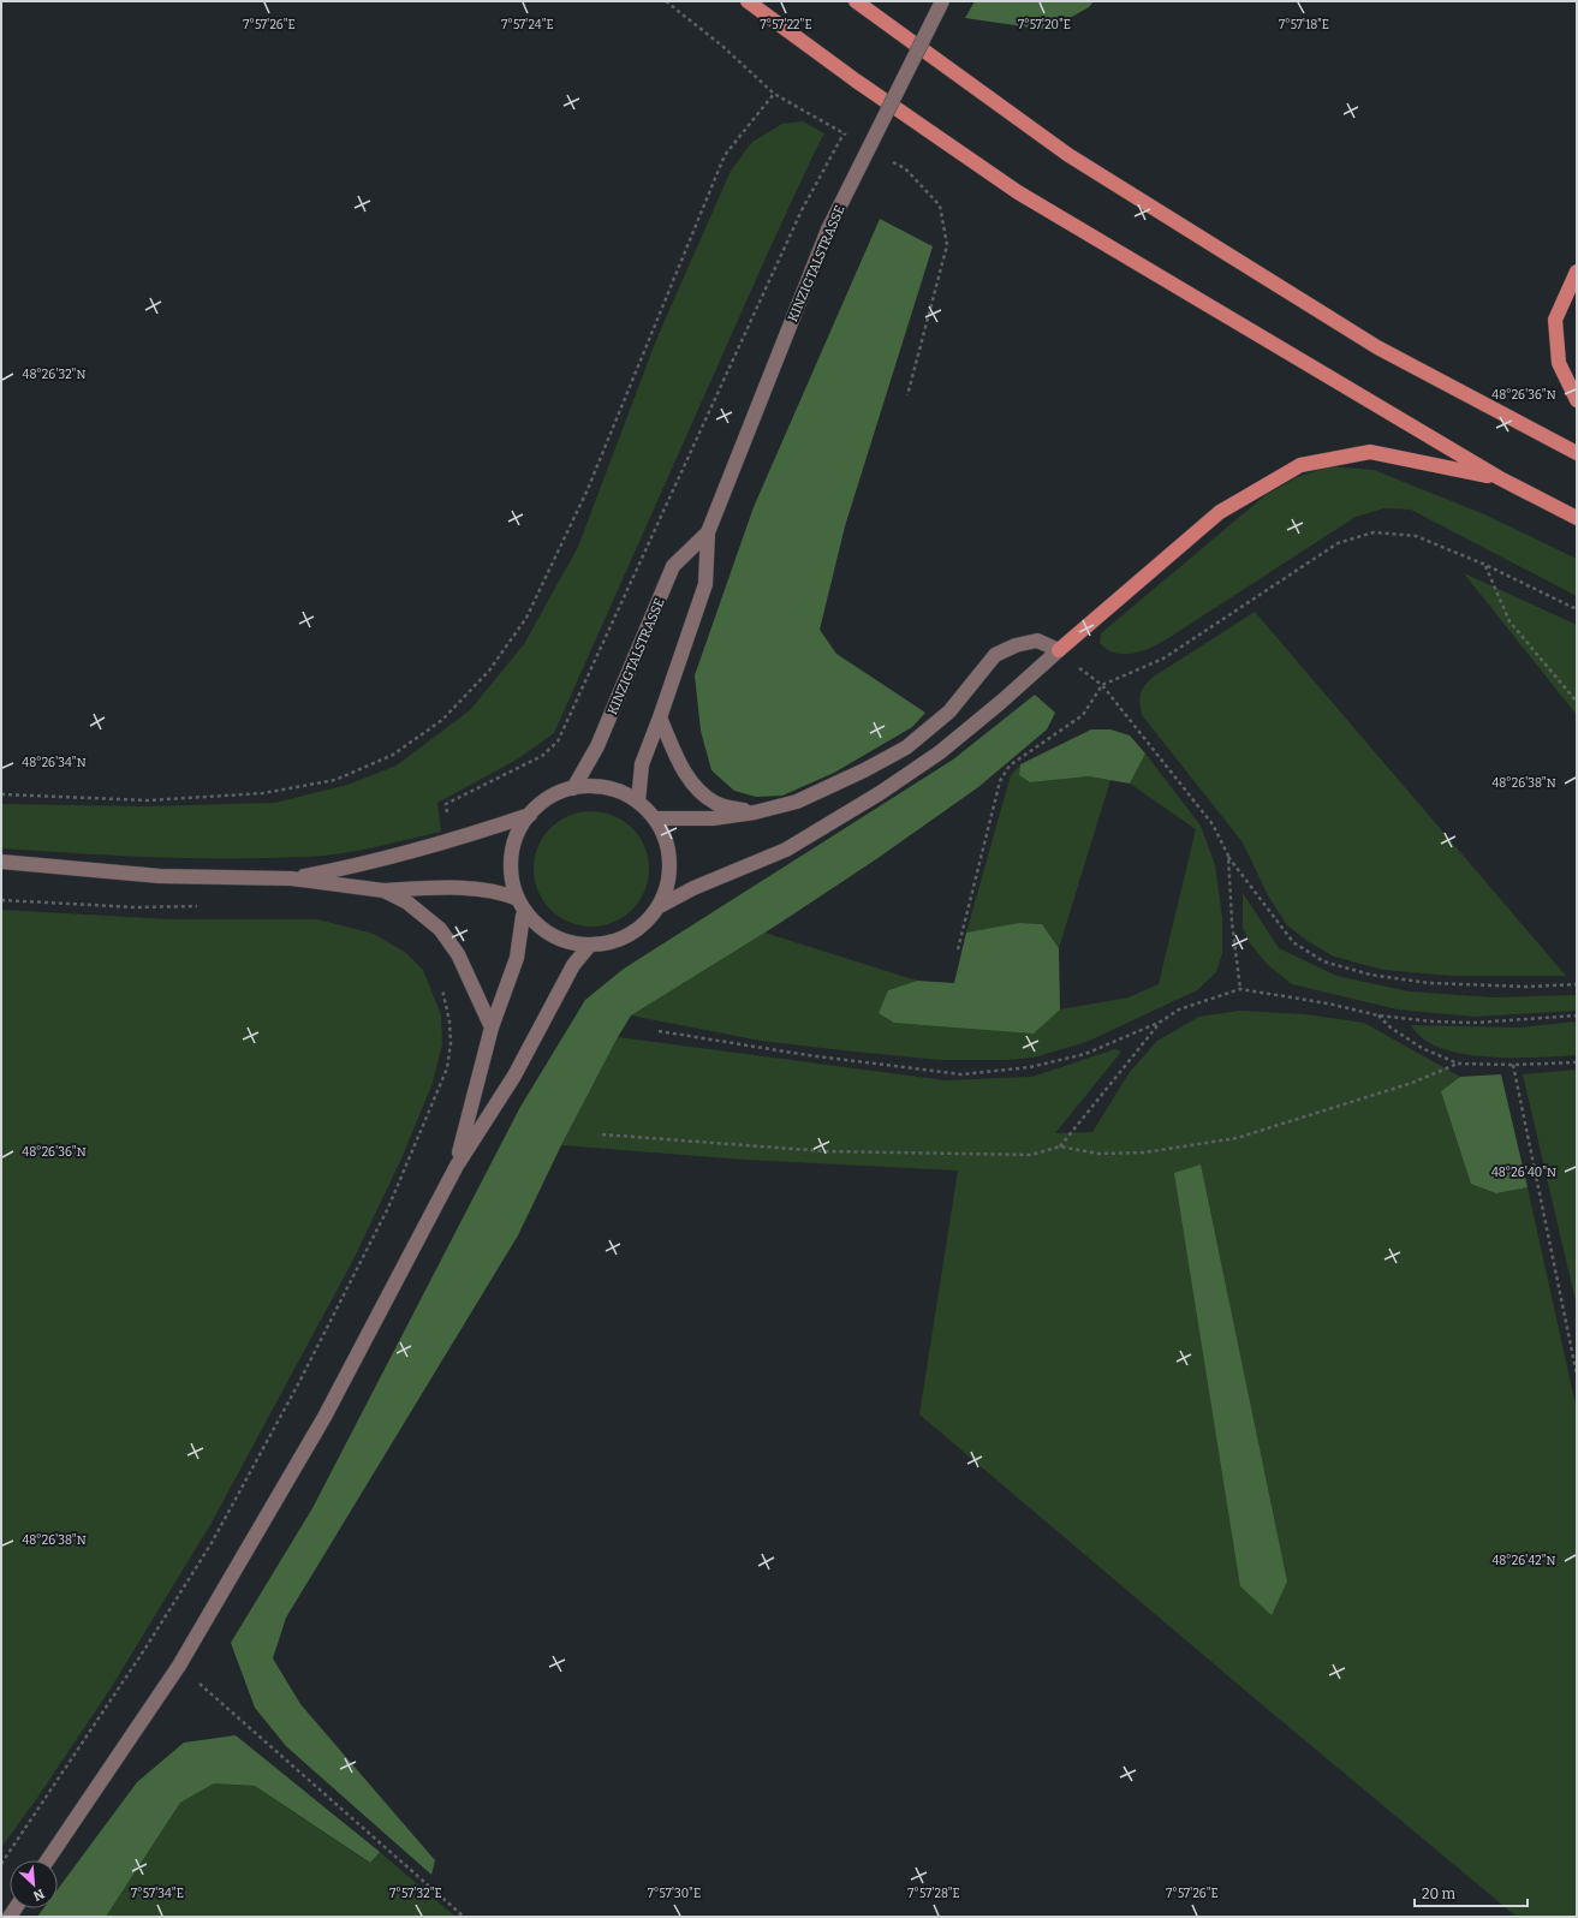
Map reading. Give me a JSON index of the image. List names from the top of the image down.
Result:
{
  "streets": {
    "street": ["KINZIGTALSTRASSE"]
  },
  "scale_bar": "20 m",
  "north": "bottom right",
  "coordinates": [
    "7°57'26\"E",
    "7°57'24\"E",
    "7°57'22\"E",
    "7°57'20\"E",
    "7°57'18\"E",
    "48°26'32\"N",
    "48°26'36\"N",
    "48°26'34\"N",
    "48°26'38\"N",
    "48°26'40\"N",
    "48°26'42\"N",
    "7°57'34\"E",
    "7°57'32\"E",
    "7°57'30\"E",
    "7°57'28\"E"
  ]
}
